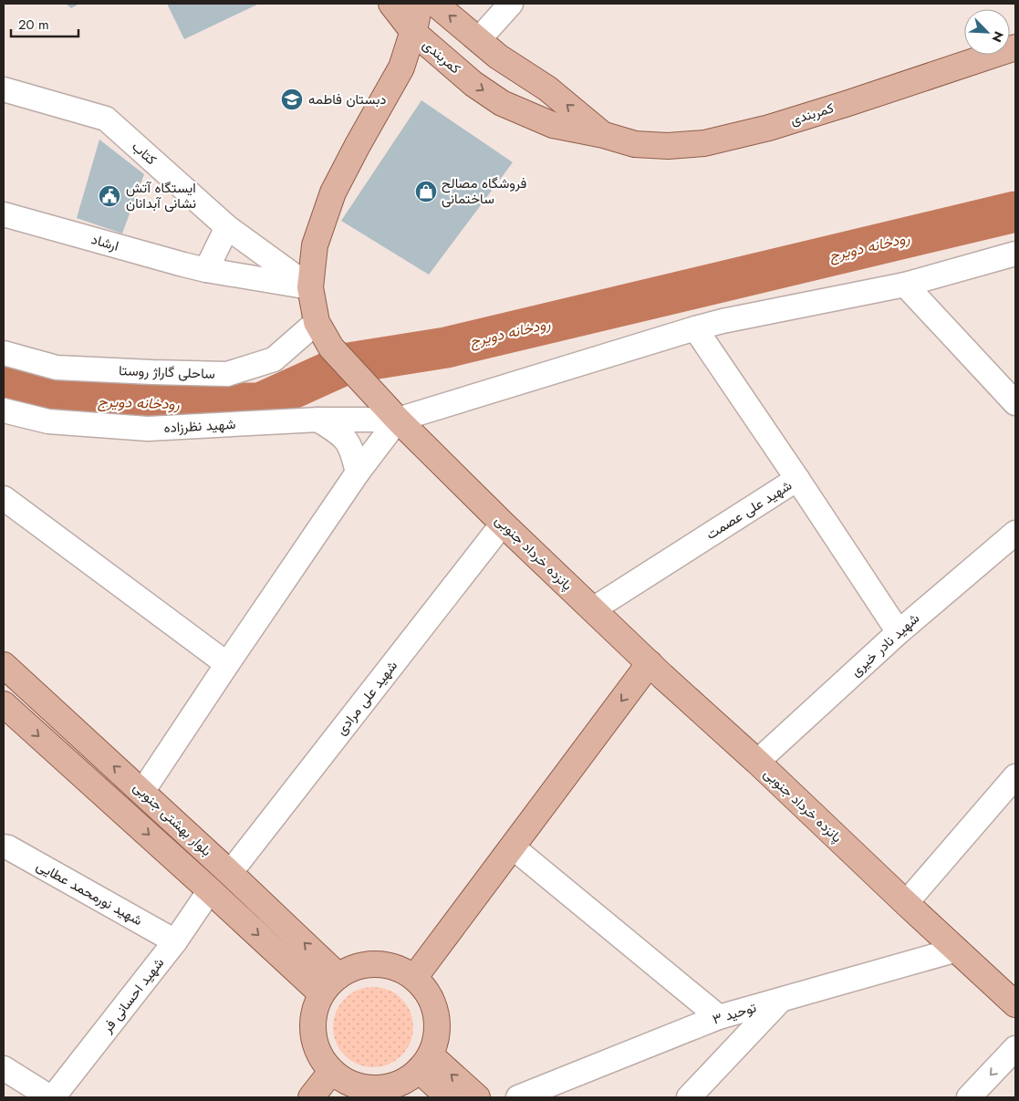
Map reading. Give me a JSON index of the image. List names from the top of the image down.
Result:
{
  "streets": {
    "main road": ["کمربندی", "پانزده خرداد جنوبی", "بلوار بهشتی جنوبی"],
    "street": [
      "کتاب",
      "ارشاد",
      "ساحلی گاراژ روستا",
      "شهید نظرزاده",
      "شهید علی عصمت",
      "شهید نادر خیری",
      "شهید علی مرادی",
      "شهید نورمحمد عطایی",
      "شهید احسانی فر",
      "توحید ۳"
    ]
  },
  "crossings": [
    ["کمربندی", "پانزده خرداد جنوبی"],
    ["کتاب", "ارشاد"],
    ["کتاب", "پانزده خرداد جنوبی"],
    ["ارشاد", "پانزده خرداد جنوبی"],
    ["ساحلی گاراژ روستا", "پانزده خرداد جنوبی"],
    ["شهید نظرزاده", "شهید علی عصمت"],
    ["شهید نظرزاده", "پانزده خرداد جنوبی"],
    ["شهید علی عصمت", "پانزده خرداد جنوبی"],
    ["پانزده خرداد جنوبی", "شهید نادر خیری"],
    ["پانزده خرداد جنوبی", "شهید علی مرادی"],
    ["پانزده خرداد جنوبی", "توحید ۳"],
    ["شهید علی مرادی", "بلوار بهشتی جنوبی"],
    ["بلوار بهشتی جنوبی", "شهید احسانی فر"],
    ["شهید نورمحمد عطایی", "شهید احسانی فر"]
  ],
  "water": ["رودخانه دویرج"],
  "places": {
    "school or university": ["دبستان فاطمه"],
    "shop": ["فروشگاه مصالح ساختمانی"],
    "public building": ["ایستگاه آتش نشانی آبدانان"]
  },
  "scale_bar": "20 m",
  "north": "bottom right"
}
